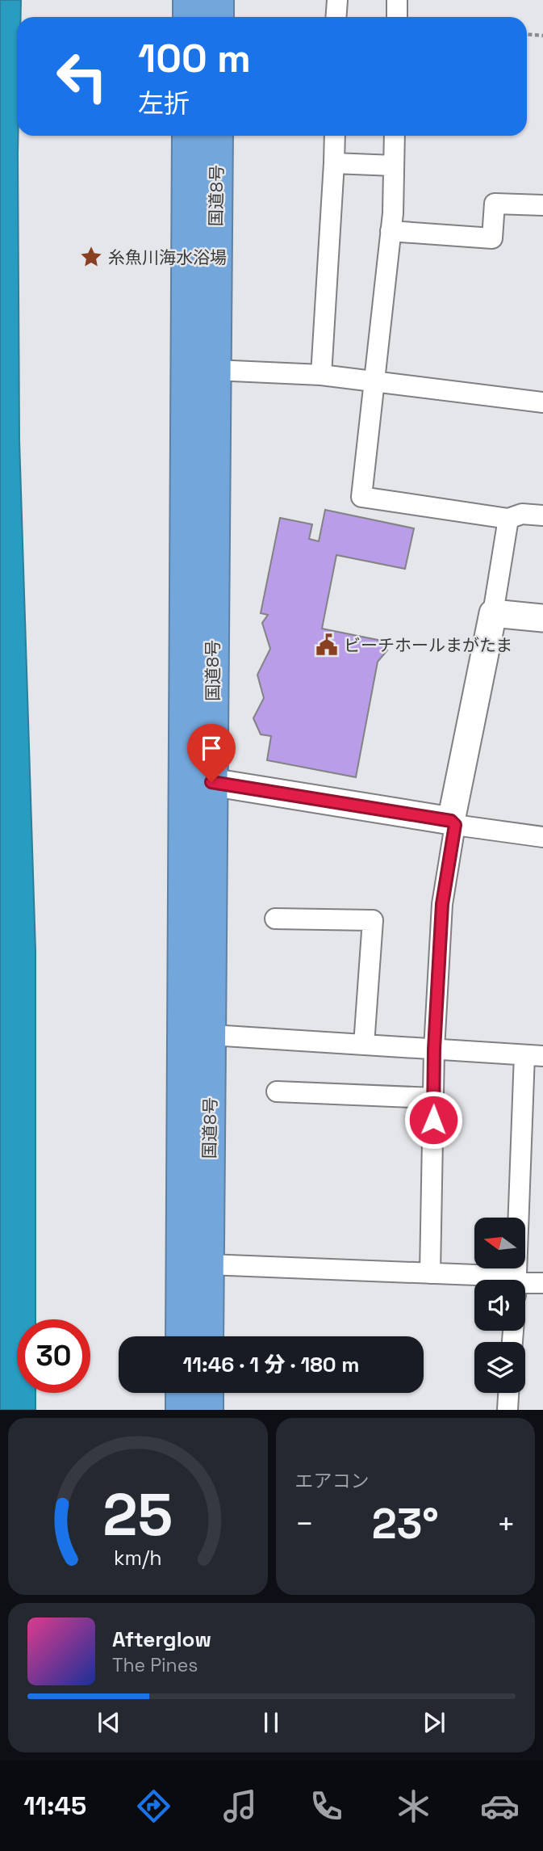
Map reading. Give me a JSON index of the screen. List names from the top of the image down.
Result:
{
  "streets": {
    "highway": ["国道8号"]
  },
  "places": {
    "place": ["糸魚川海水浴場"],
    "public building": ["ビーチホールまがたま"]
  },
  "north": "left",
  "page": {
    "turn": ["100 m", "左折"],
    "limit": "30",
    "trip": "11:46 · 1 分 · 180 m",
    "tile": "エアコン",
    "heat": ["−", "23°", "+"],
    "song": ["Afterglow", "The Pines"],
    "tabs": "11:45",
    "gauge": ["25", "km/h"]
  }
}
